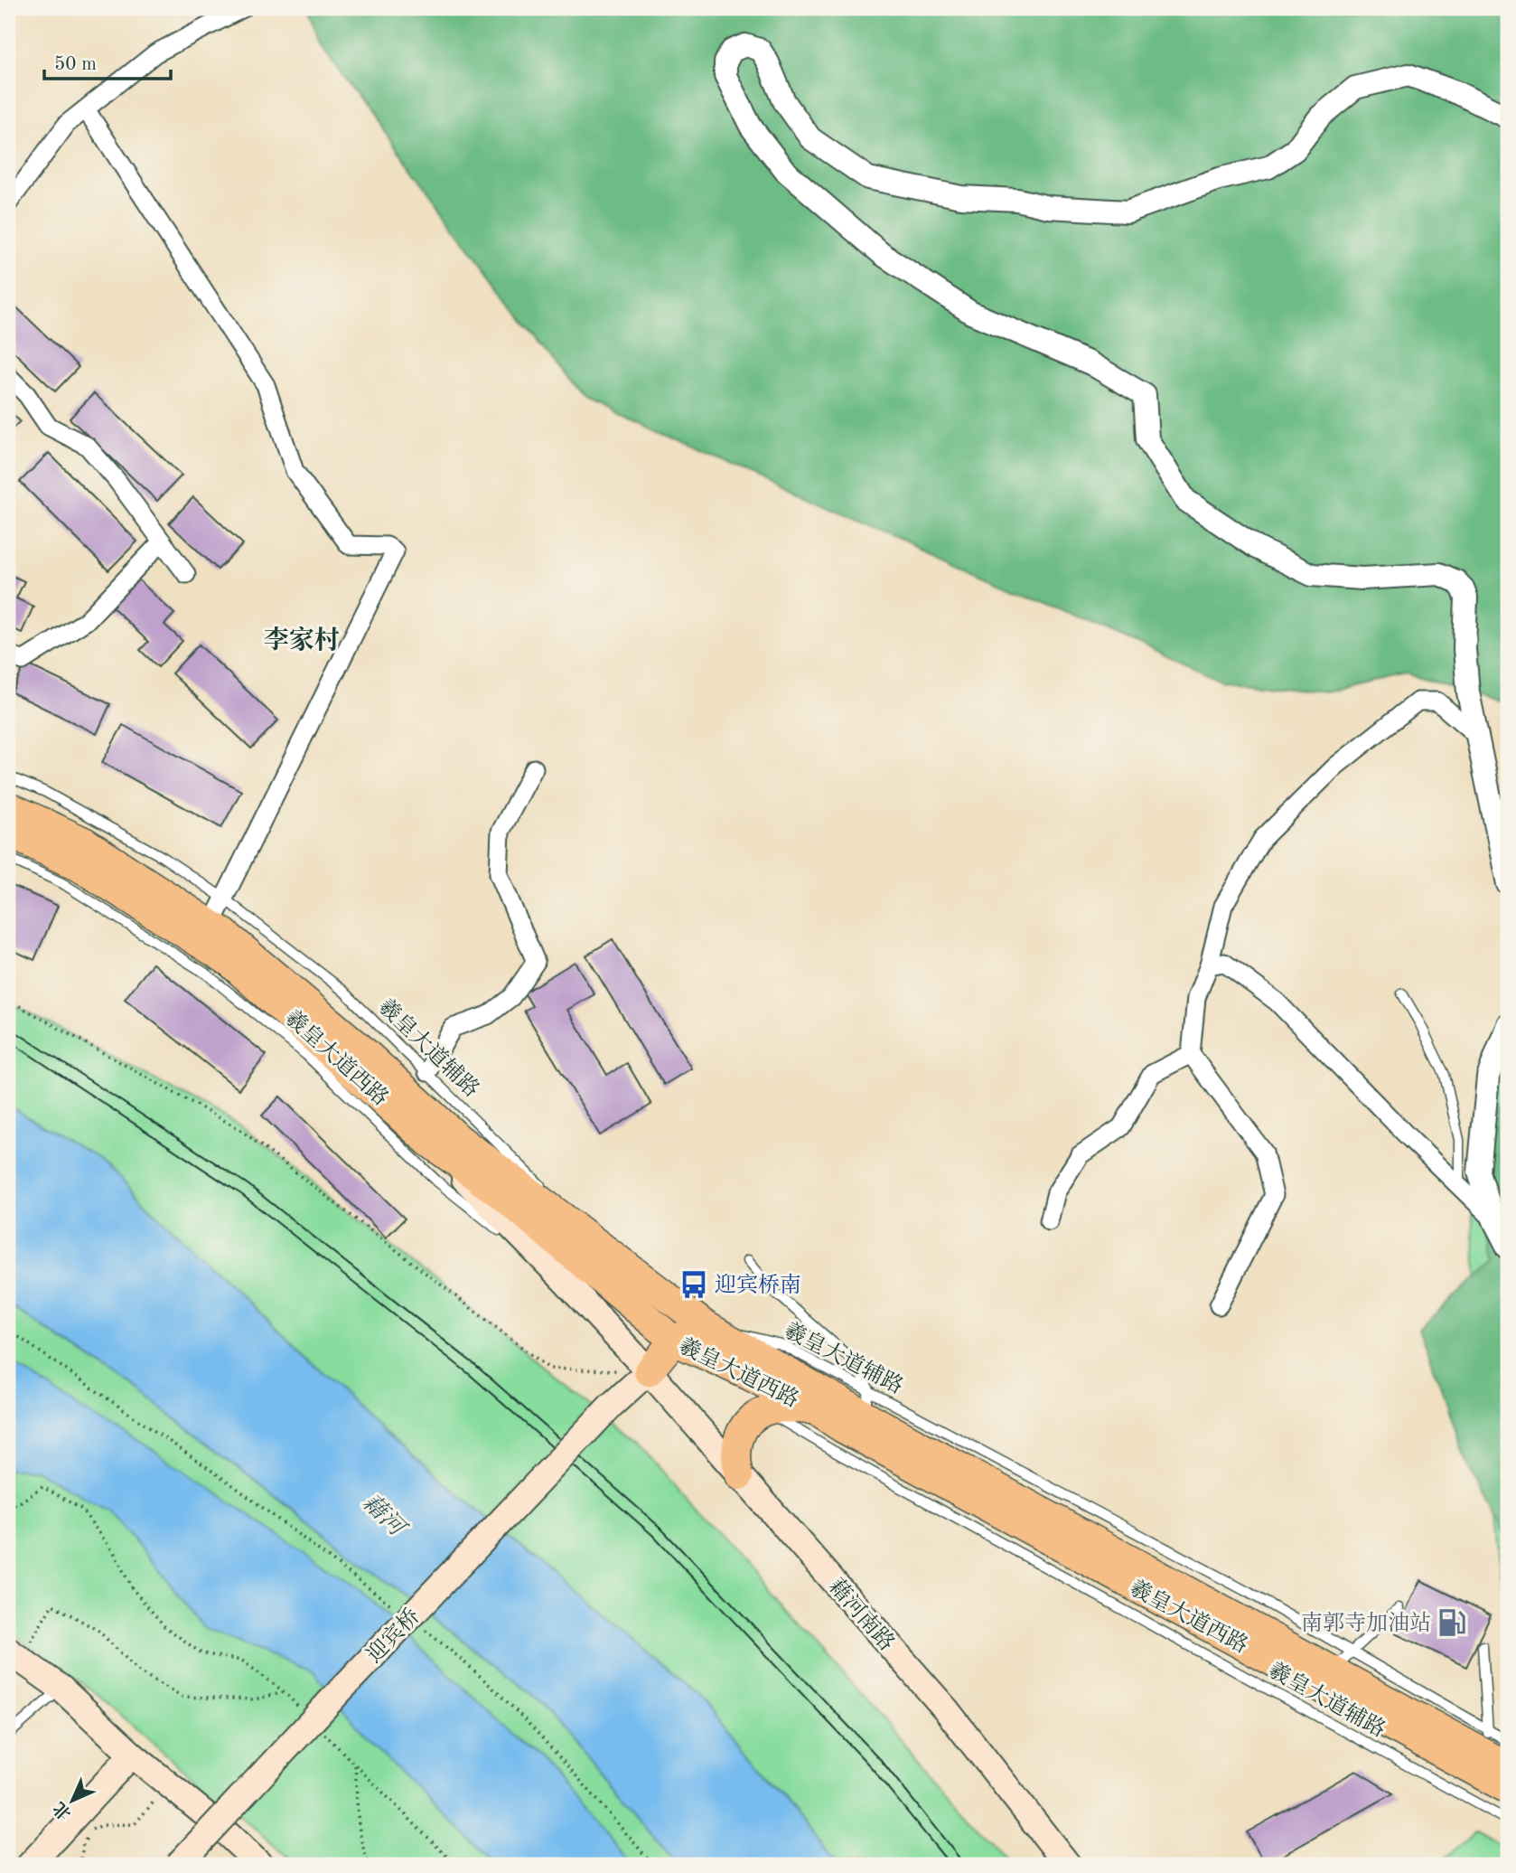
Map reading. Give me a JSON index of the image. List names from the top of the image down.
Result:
{
  "streets": {
    "main road": ["羲皇大道西路", "藉河南路", "迎宾桥"],
    "lane": ["羲皇大道辅路"]
  },
  "crossings": [
    ["羲皇大道辅路", "羲皇大道西路"],
    ["羲皇大道西路", "藉河南路"],
    ["藉河南路", "迎宾桥"]
  ],
  "districts": ["李家村"],
  "water": ["藉河"],
  "places": {
    "bus stop": ["迎宾桥南"],
    "fuel station": ["南郭寺加油站"]
  },
  "scale_bar": "50 m",
  "north": "bottom left"
}
